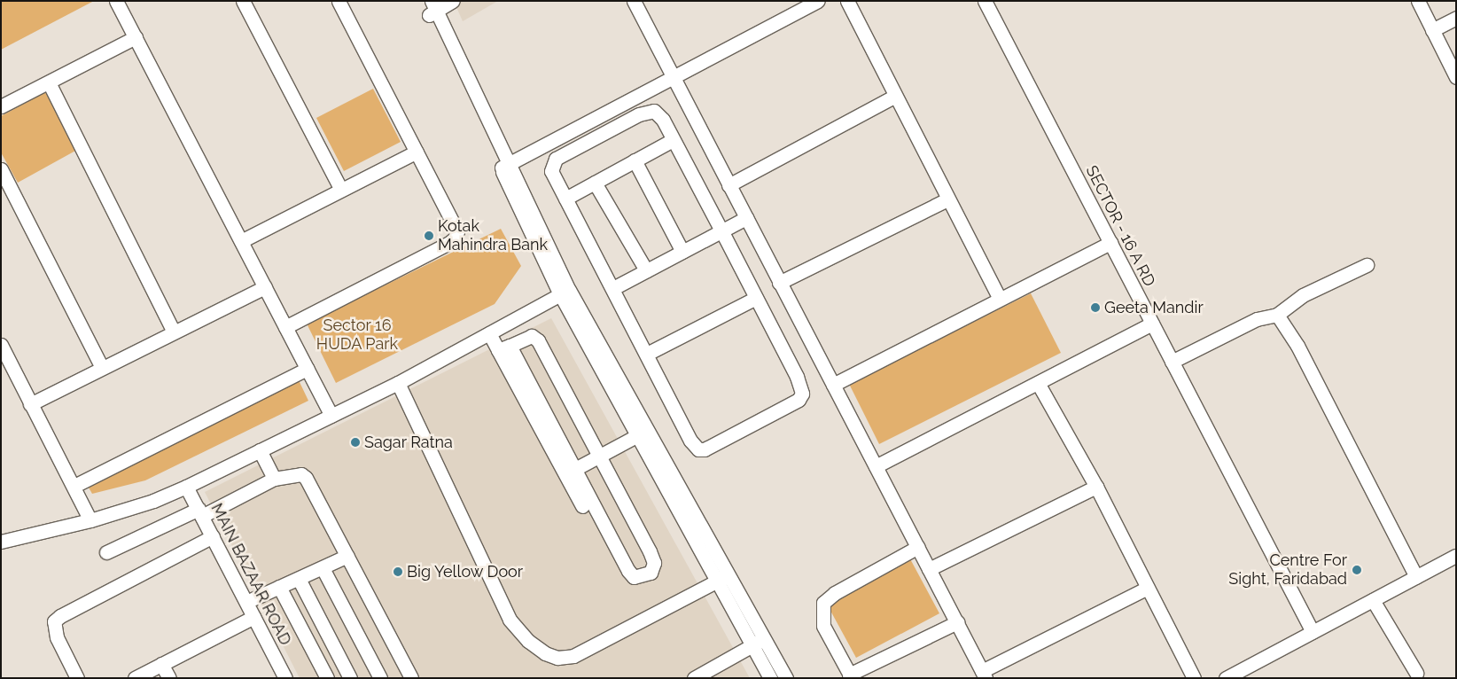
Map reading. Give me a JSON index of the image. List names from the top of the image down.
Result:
{
  "streets": {
    "street": ["SECTOR - 16 A RD", "MAIN BAZAAR ROAD"]
  },
  "parks": ["Sector 16 HUDA Park"],
  "places": [
    "Kotak Mahindra Bank",
    "Geeta Mandir",
    "Sagar Ratna",
    "Centre For Sight, Faridabad",
    "Big Yellow Door"
  ]
}
